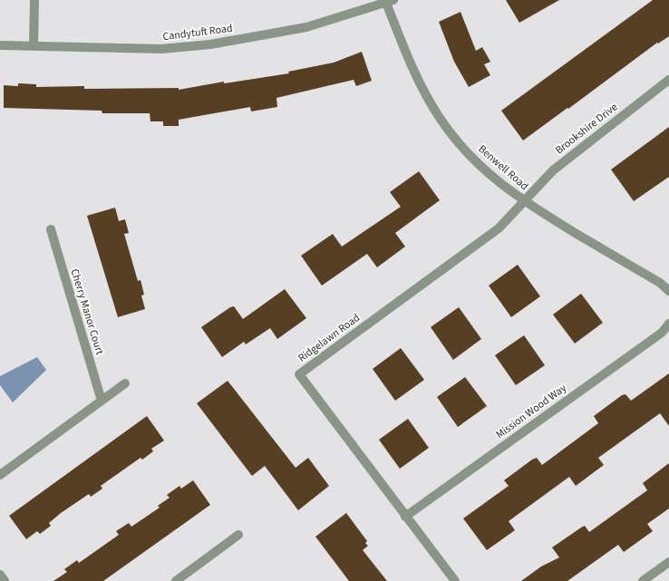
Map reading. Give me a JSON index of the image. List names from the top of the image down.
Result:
{
  "streets": {
    "street": [
      "Candytuft Road",
      "Brookshire Drive",
      "Benwell Road",
      "Cherry Manor Court",
      "Ridgelawn Road",
      "Mission Wood Way"
    ]
  },
  "crossings": [
    ["Candytuft Road", "Benwell Road"],
    ["Brookshire Drive", "Benwell Road"],
    ["Brookshire Drive", "Ridgelawn Road"],
    ["Benwell Road", "Ridgelawn Road"],
    ["Ridgelawn Road", "Mission Wood Way"]
  ]
}
